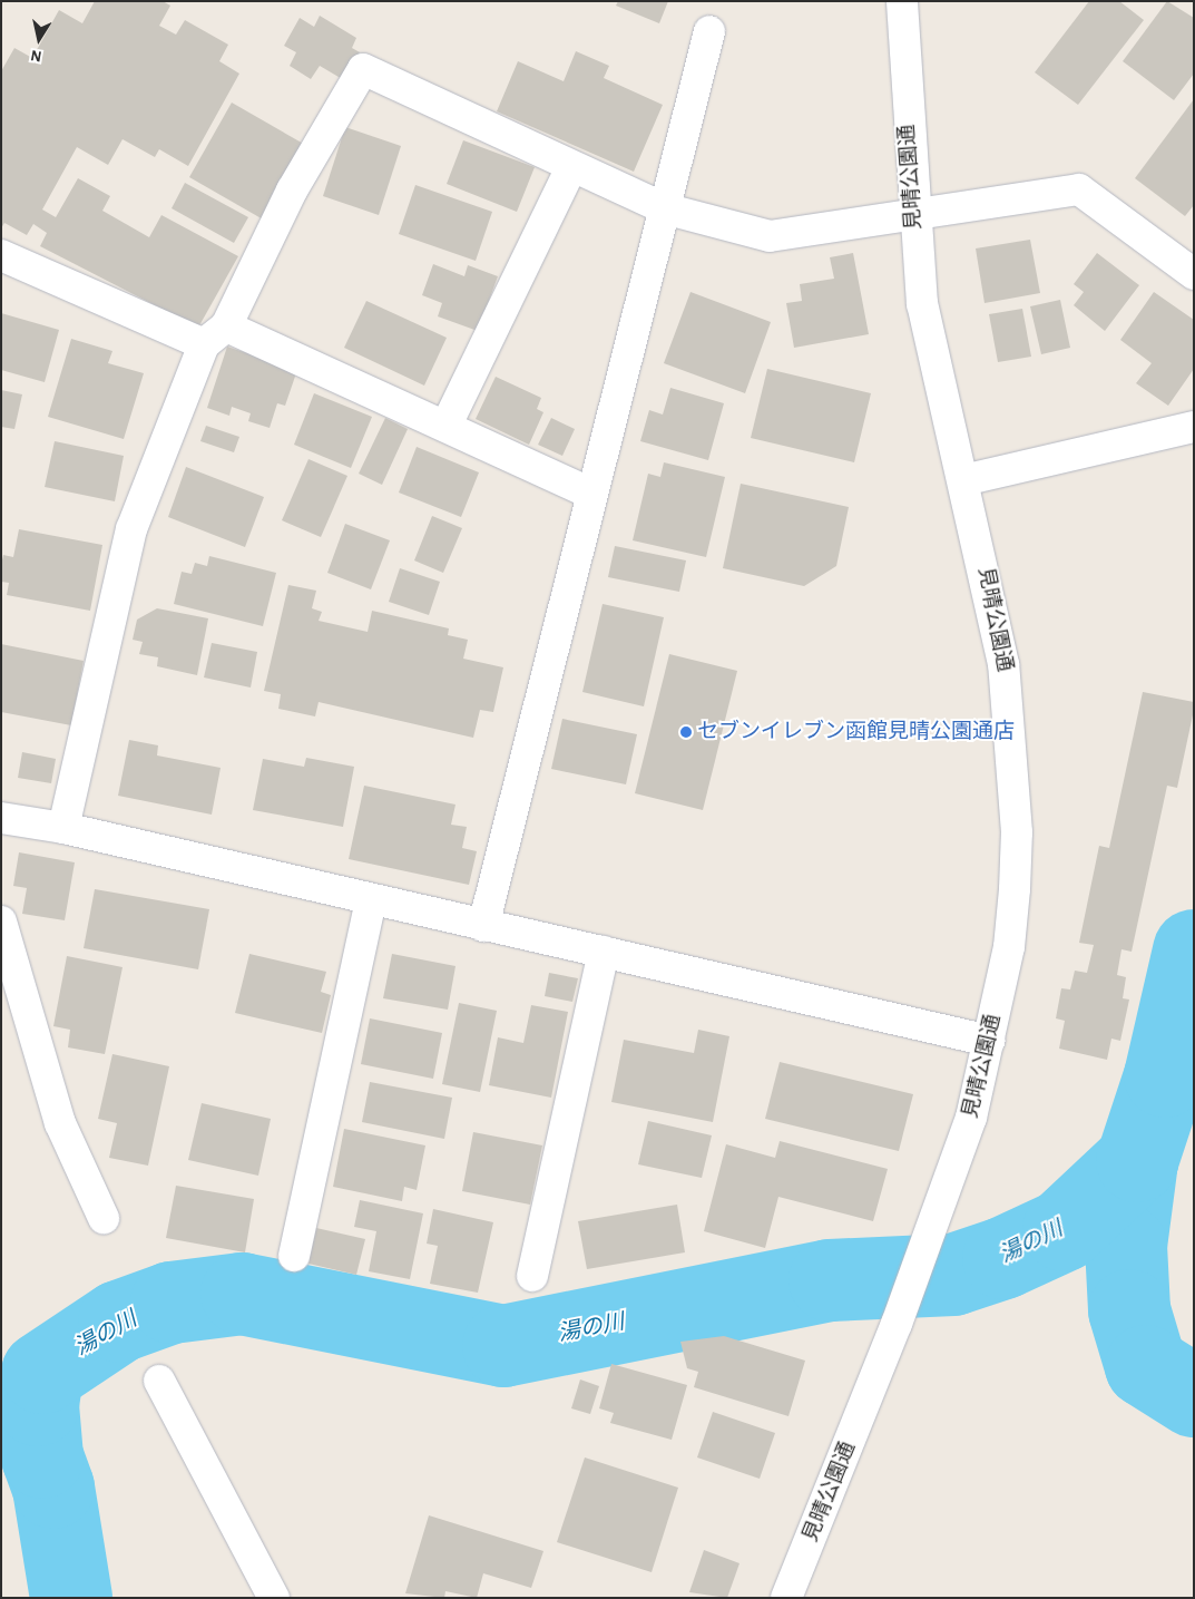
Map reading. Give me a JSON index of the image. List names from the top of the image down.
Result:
{
  "streets": {
    "street": ["見晴公園通"]
  },
  "water": ["湯の川"],
  "places": ["セブンイレブン函館見晴公園通店"],
  "north": "bottom"
}
